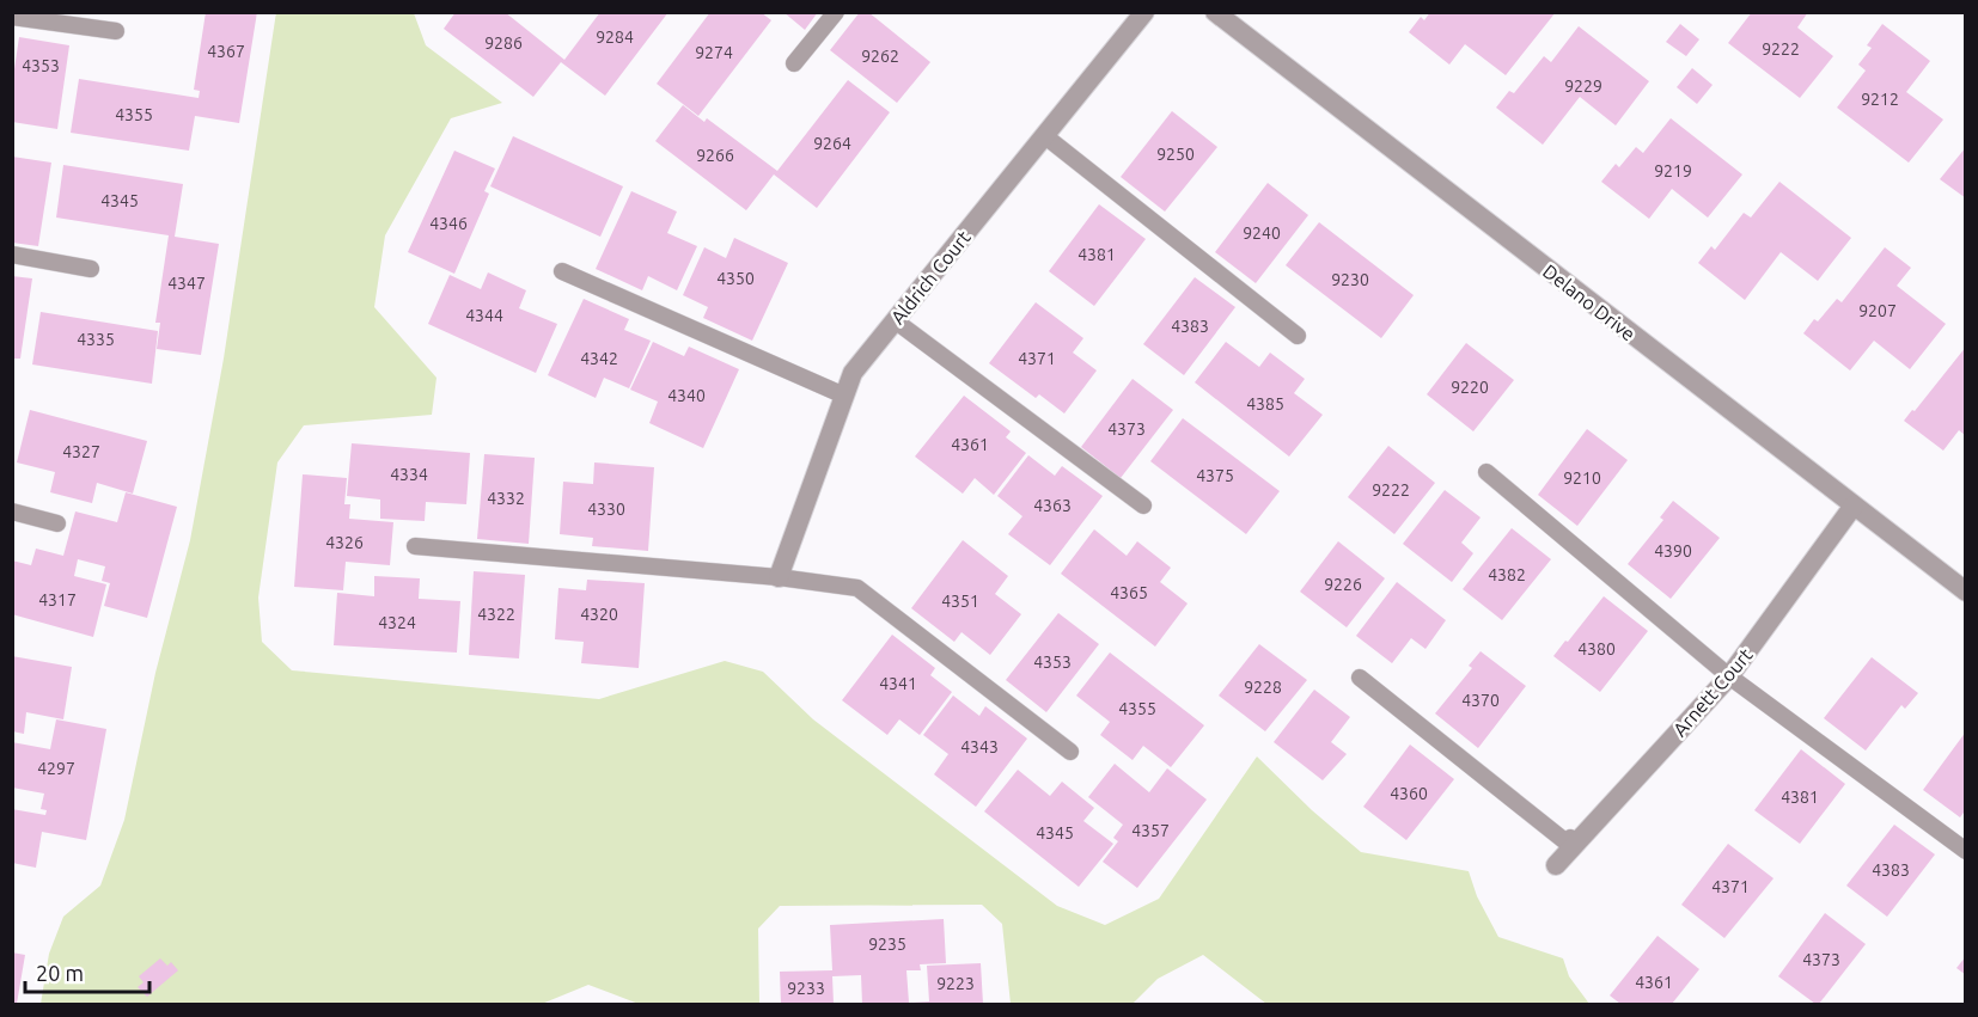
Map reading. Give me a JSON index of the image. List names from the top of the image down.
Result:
{
  "streets": {
    "street": ["Aldrich Court", "Delano Drive", "Arnett Court"]
  },
  "crossings": [
    ["Delano Drive", "Arnett Court"]
  ],
  "house_numbers": [
    "9284",
    "9286",
    "9222",
    "4367",
    "9274",
    "9262",
    "4353",
    "9229",
    "9212",
    "4355",
    "9264",
    "9250",
    "9266",
    "9219",
    "4345",
    "4346",
    "9240",
    "4381",
    "4350",
    "9230",
    "4347",
    "9207",
    "4344",
    "4383",
    "4335",
    "4342",
    "4371",
    "9220",
    "4340",
    "4385",
    "4373",
    "4361",
    "4327",
    "4334",
    "4375",
    "9210",
    "9222",
    "4332",
    "4363",
    "4330",
    "4326",
    "4390",
    "4382",
    "9226",
    "4365",
    "4317",
    "4351",
    "4322",
    "4320",
    "4324",
    "4380",
    "4353",
    "4341",
    "9228",
    "4370",
    "4355",
    "4343",
    "4297",
    "4360",
    "4381",
    "4357",
    "4345",
    "4383",
    "4371",
    "9235",
    "4373",
    "4361",
    "9223",
    "9233"
  ],
  "scale_bar": "20 m"
}
